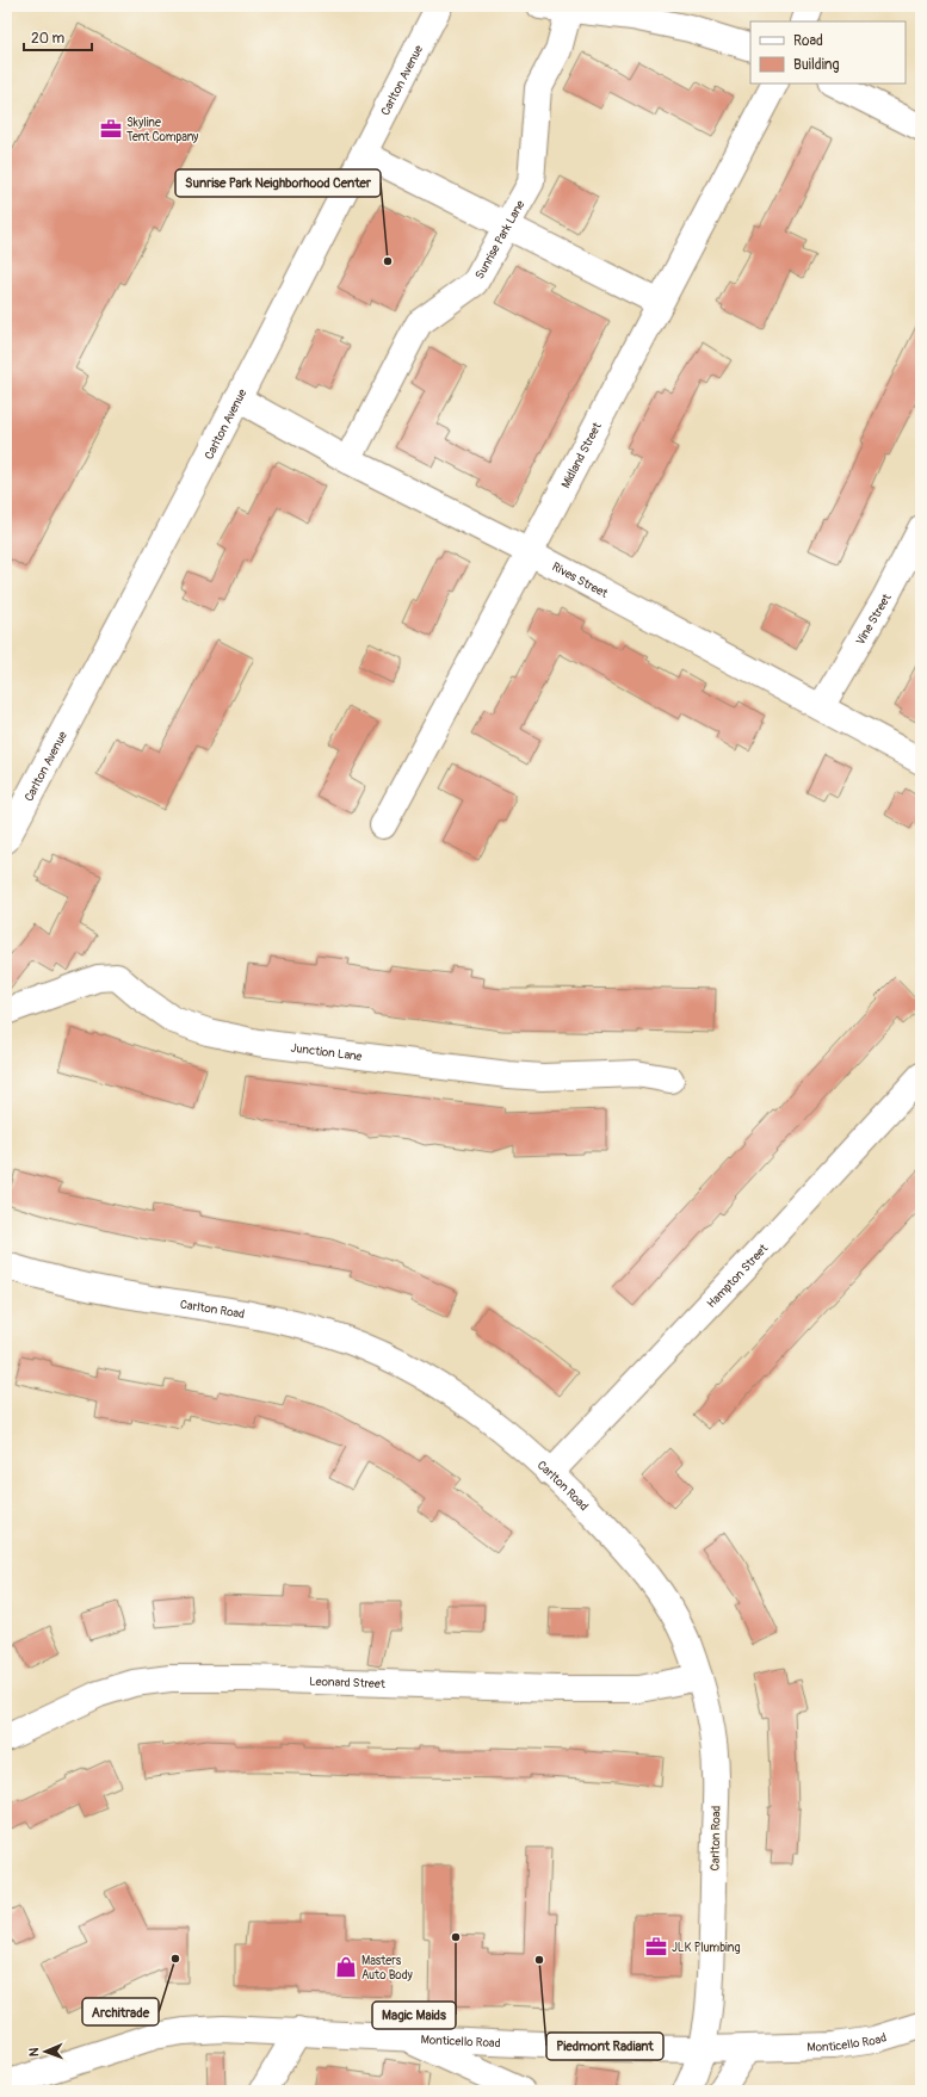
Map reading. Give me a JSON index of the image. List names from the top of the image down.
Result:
{
  "streets": {
    "street": [
      "Carlton Avenue",
      "Sunrise Park Lane",
      "Midland Street",
      "Rives Street",
      "Vine Street",
      "Junction Lane",
      "Hampton Street",
      "Carlton Road",
      "Leonard Street",
      "Monticello Road"
    ]
  },
  "crossings": [
    ["Carlton Avenue", "Rives Street"],
    ["Sunrise Park Lane", "Rives Street"],
    ["Midland Street", "Rives Street"],
    ["Rives Street", "Vine Street"],
    ["Hampton Street", "Carlton Road"],
    ["Carlton Road", "Leonard Street"],
    ["Carlton Road", "Monticello Road"]
  ],
  "places": {
    "office": ["Skyline Tent Company", "JLK Plumbing"],
    "other": [
      "Sunrise Park Neighborhood Center",
      "Magic Maids",
      "Architrade",
      "Piedmont Radiant"
    ],
    "shop": ["Masters Auto Body"]
  },
  "legend": ["Road", "Building"],
  "scale_bar": "20 m",
  "north": "left"
}
